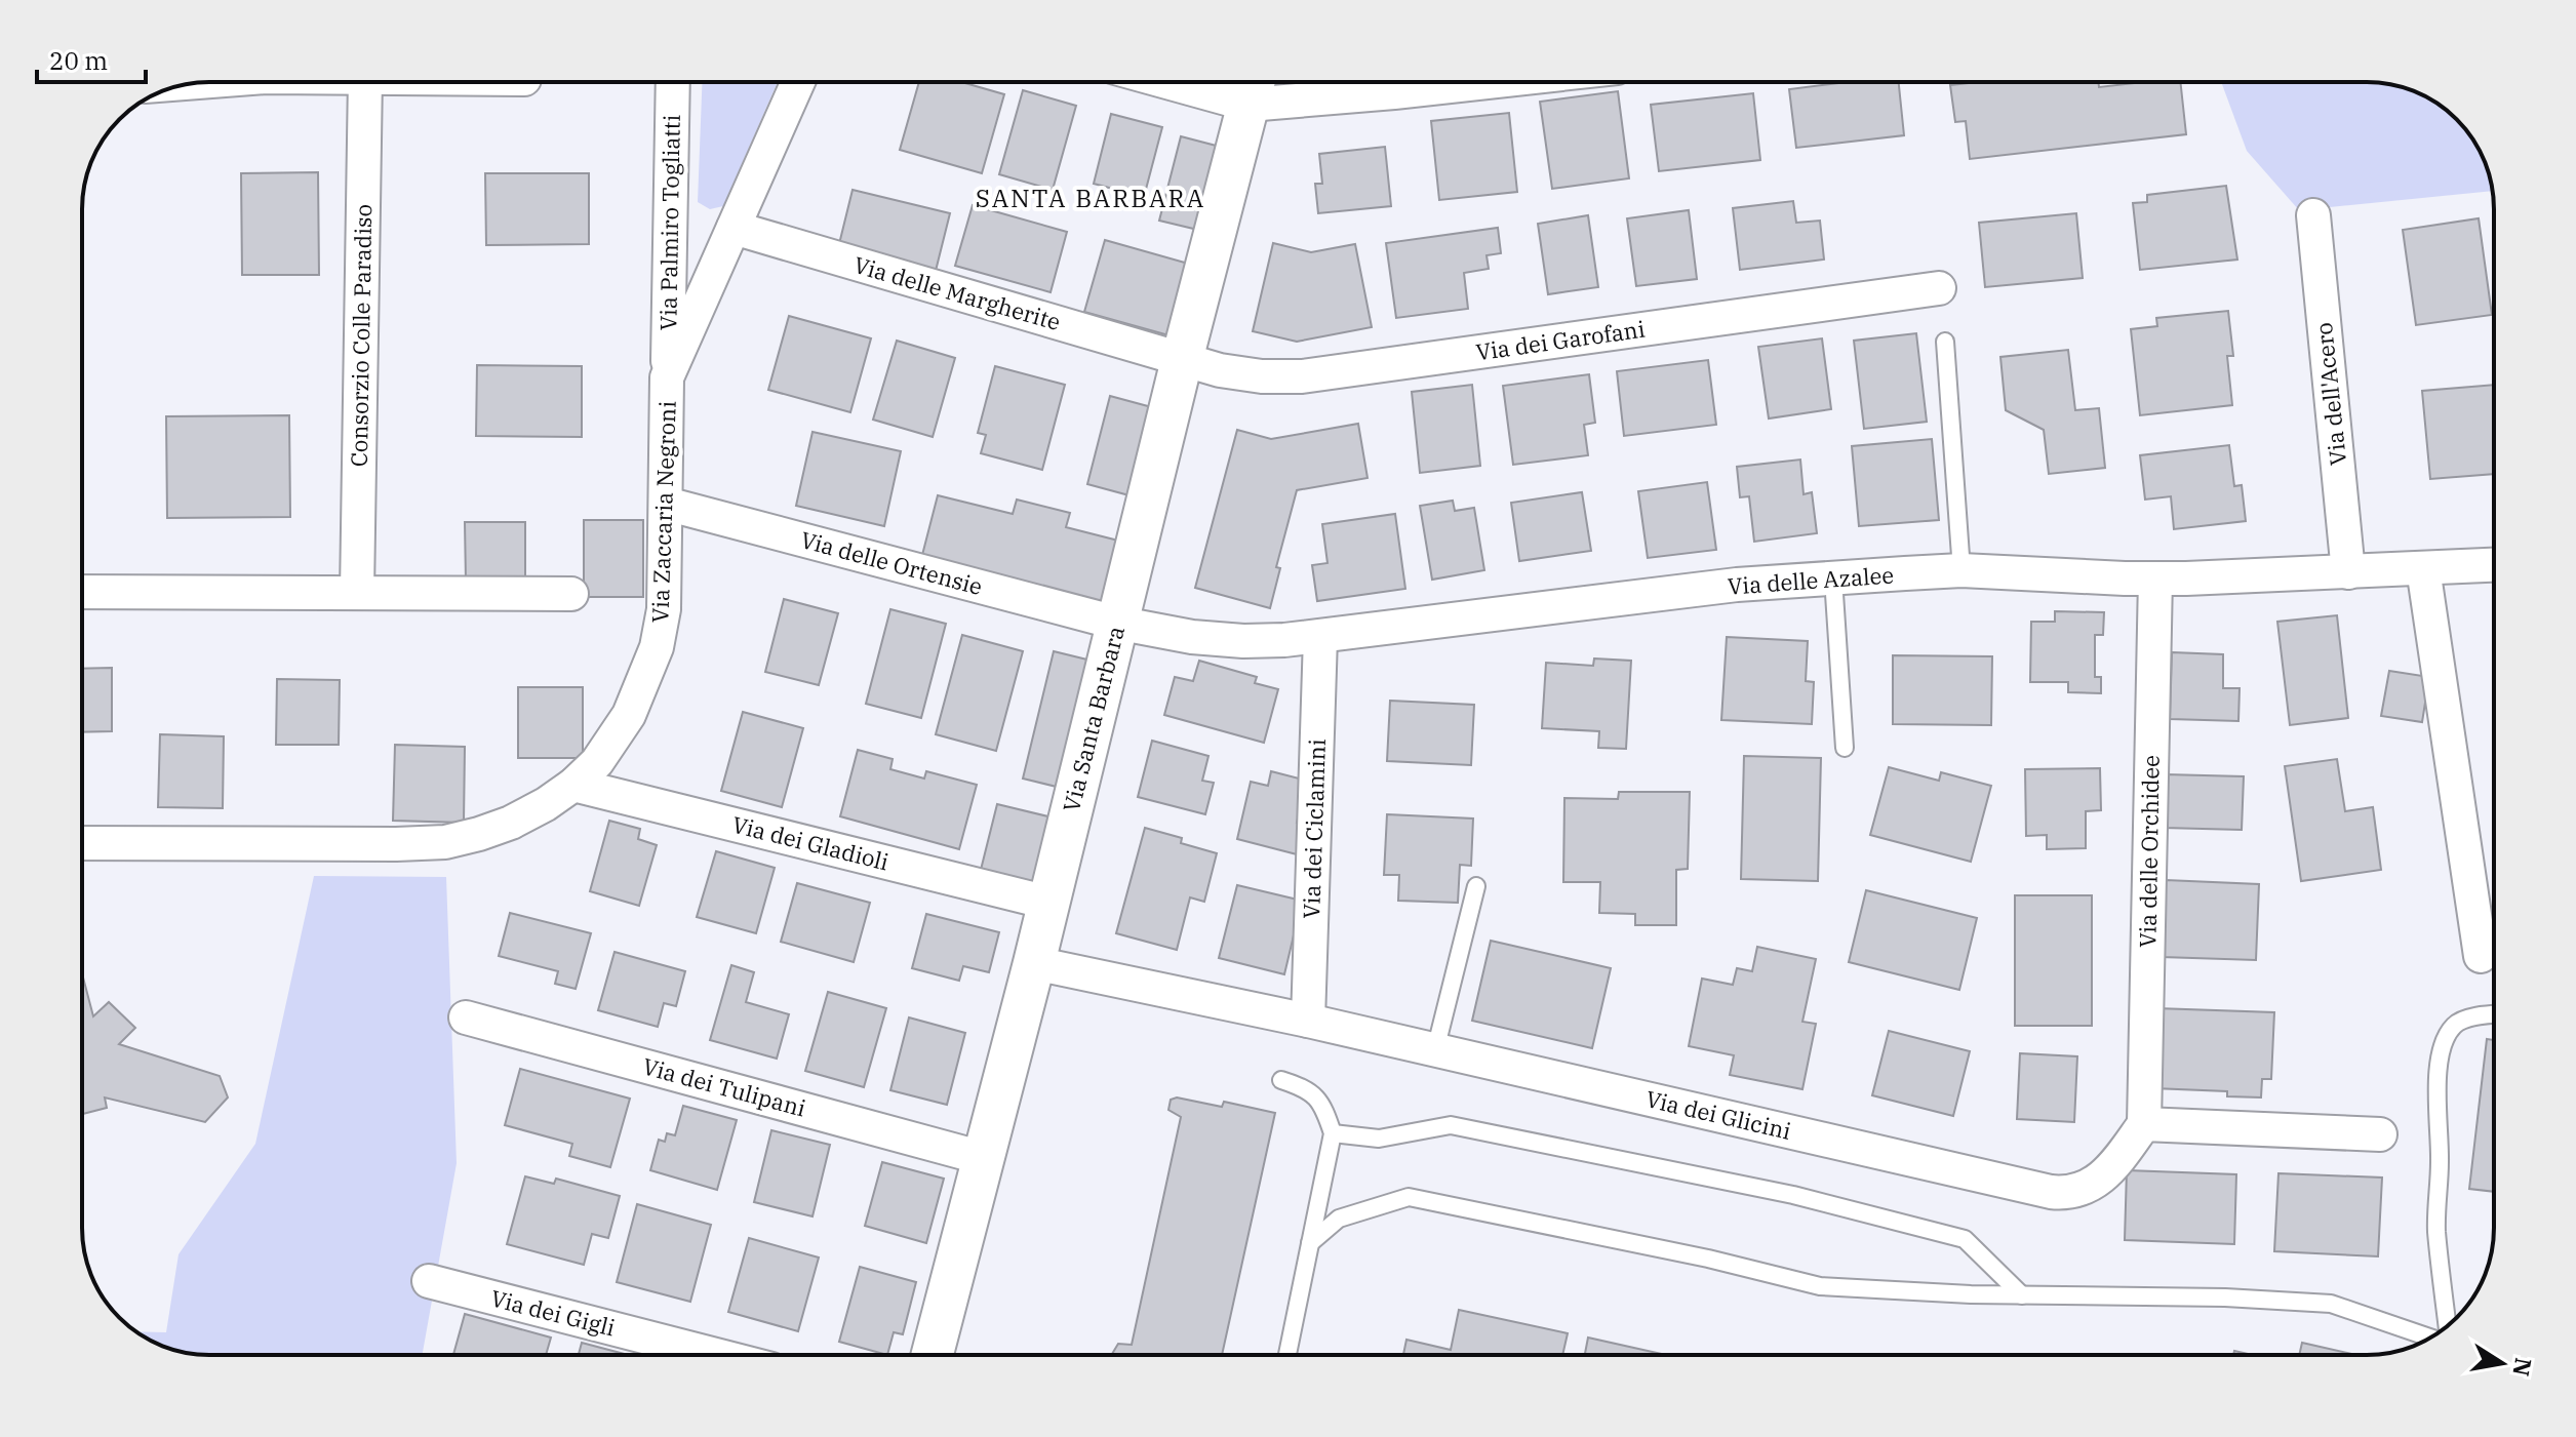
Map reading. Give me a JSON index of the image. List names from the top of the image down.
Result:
{
  "streets": {
    "street": [
      "Via Palmiro Togliatti",
      "Via delle Margherite",
      "Consorzio Colle Paradiso",
      "Via dei Garofani",
      "Via dell'Acero",
      "Via Zaccaria Negroni",
      "Via delle Ortensie",
      "Via delle Azalee",
      "Via Santa Barbara",
      "Via dei Ciclamini",
      "Via dei Gladioli",
      "Via delle Orchidee",
      "Via dei Tulipani",
      "Via dei Glicini",
      "Via dei Gigli"
    ]
  },
  "crossings": [
    ["Via Palmiro Togliatti", "Via Zaccaria Negroni"],
    ["Via delle Margherite", "Via dei Garofani"],
    ["Via delle Margherite", "Via Zaccaria Negroni"],
    ["Via delle Margherite", "Via Santa Barbara"],
    ["Via dei Garofani", "Via Santa Barbara"],
    ["Via dell'Acero", "Via delle Azalee"],
    ["Via Zaccaria Negroni", "Via delle Ortensie"],
    ["Via Zaccaria Negroni", "Via dei Gladioli"],
    ["Via delle Ortensie", "Via delle Azalee"],
    ["Via delle Ortensie", "Via Santa Barbara"],
    ["Via delle Azalee", "Via Santa Barbara"],
    ["Via delle Azalee", "Via dei Ciclamini"],
    ["Via delle Azalee", "Via delle Orchidee"],
    ["Via Santa Barbara", "Via dei Gladioli"],
    ["Via Santa Barbara", "Via dei Tulipani"],
    ["Via Santa Barbara", "Via dei Glicini"],
    ["Via dei Ciclamini", "Via dei Glicini"],
    ["Via delle Orchidee", "Via dei Glicini"]
  ],
  "districts": ["SANTA BARBARA"],
  "scale_bar": "20 m",
  "north": "right"
}
